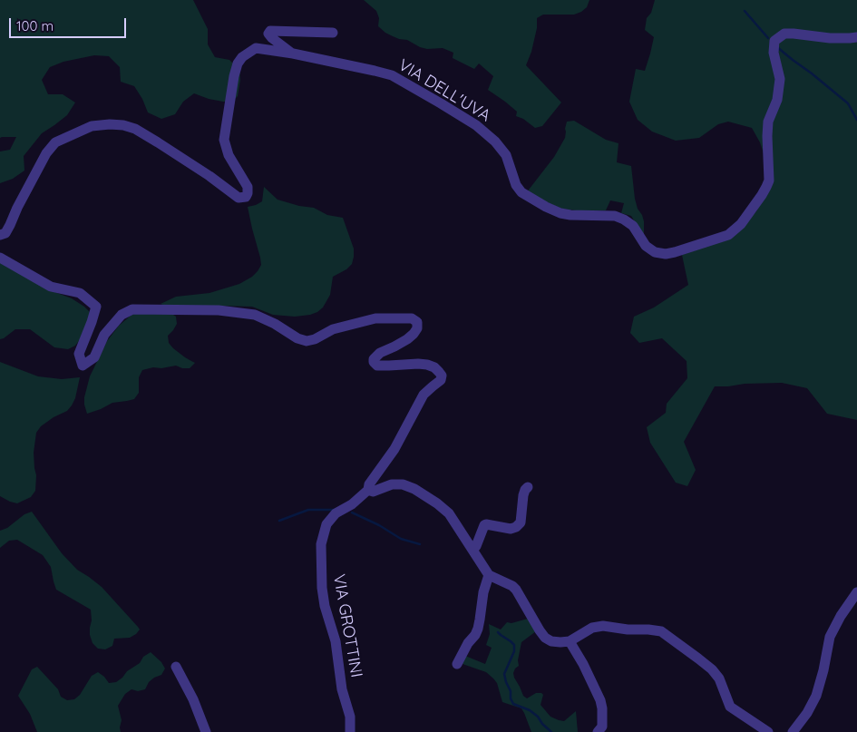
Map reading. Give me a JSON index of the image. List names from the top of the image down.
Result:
{
  "streets": {
    "street": ["VIA DELL'UVA", "VIA GROTTINI"]
  },
  "scale_bar": "100 m"
}
